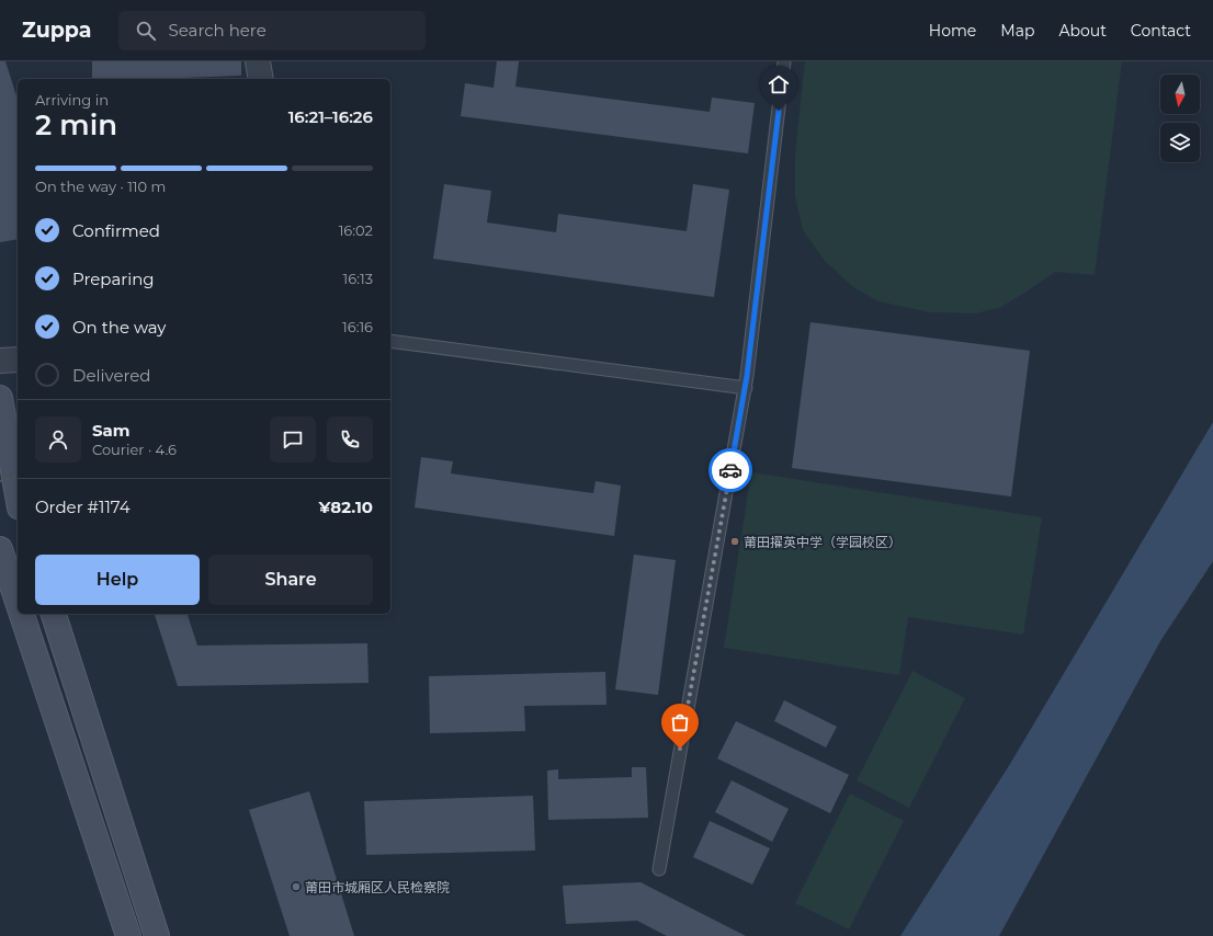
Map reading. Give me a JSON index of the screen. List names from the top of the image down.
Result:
{
  "places": ["莆田擢英中学（学园校区）", "莆田市城厢区人民检察院"],
  "north": "bottom",
  "page": {
    "header": "Zuppa",
    "search": "Search here",
    "nav": [
      "Home",
      "Map",
      "About",
      "Contact"
    ],
    "heading": ["2 min", "Arriving in", "16:21–16:26"],
    "panel": [
      "Sam",
      "Courier · 4.6",
      "Order #1174",
      "¥82.10"
    ],
    "bar": "On the way · 110 m",
    "list": [
      ["Confirmed", "16:02"],
      ["Preparing", "16:13"],
      ["On the way", "16:16"],
      "Delivered"
    ],
    "buttons": ["Help", "Share"]
  }
}
